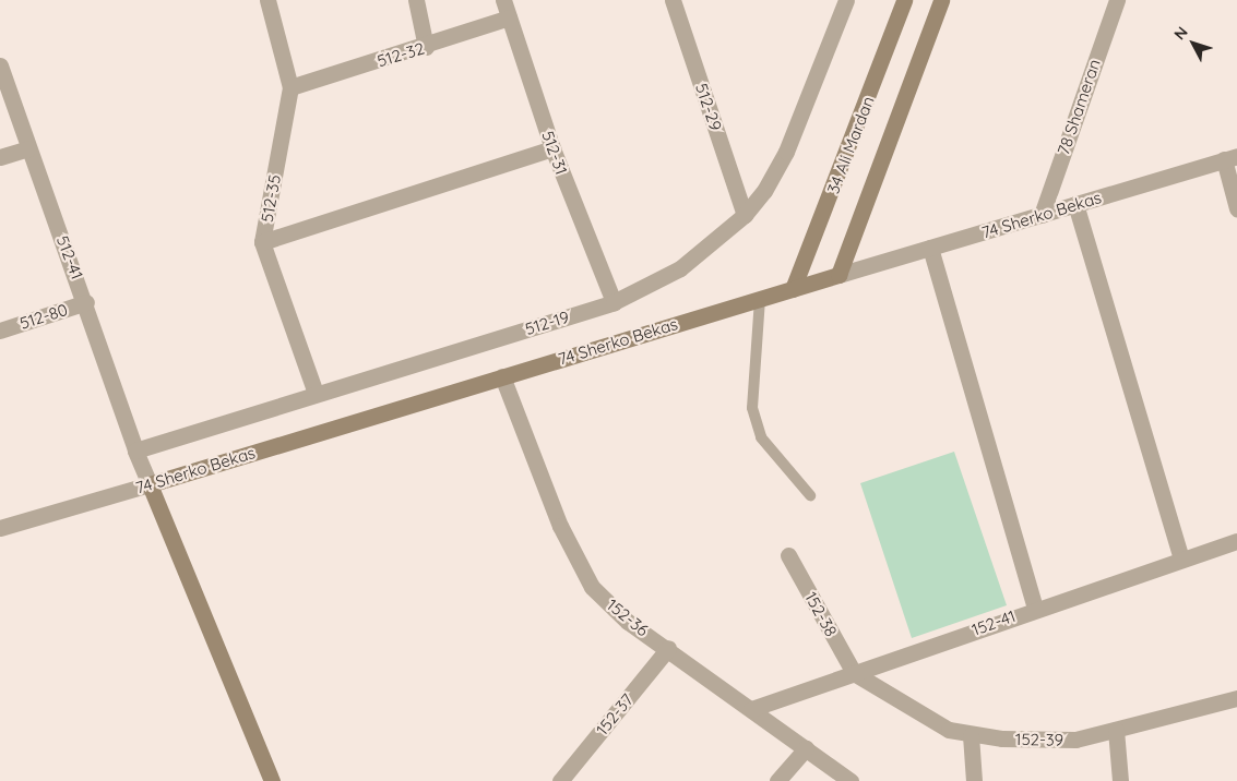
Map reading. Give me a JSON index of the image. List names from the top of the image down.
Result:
{
  "streets": {
    "main road": ["34 Ali Mardan", "74 Sherko Bekas"],
    "street": [
      "512-32",
      "512-29",
      "78 Shameran",
      "512-31",
      "512-35",
      "512-41",
      "512-80",
      "512-19",
      "152-38",
      "152-36",
      "152-41",
      "152-37",
      "152-39"
    ]
  },
  "crossings": [
    ["512-32", "512-31"],
    ["512-32", "512-35"],
    ["512-29", "512-19"],
    ["78 Shameran", "74 Sherko Bekas"],
    ["34 Ali Mardan", "74 Sherko Bekas"],
    ["512-31", "512-19"],
    ["512-35", "512-19"],
    ["74 Sherko Bekas", "152-36"],
    ["512-41", "512-80"],
    ["512-41", "512-19"],
    ["152-38", "152-41"],
    ["152-38", "152-39"],
    ["152-36", "152-41"],
    ["152-36", "152-37"],
    ["152-41", "152-39"]
  ],
  "north": "top left"
}
